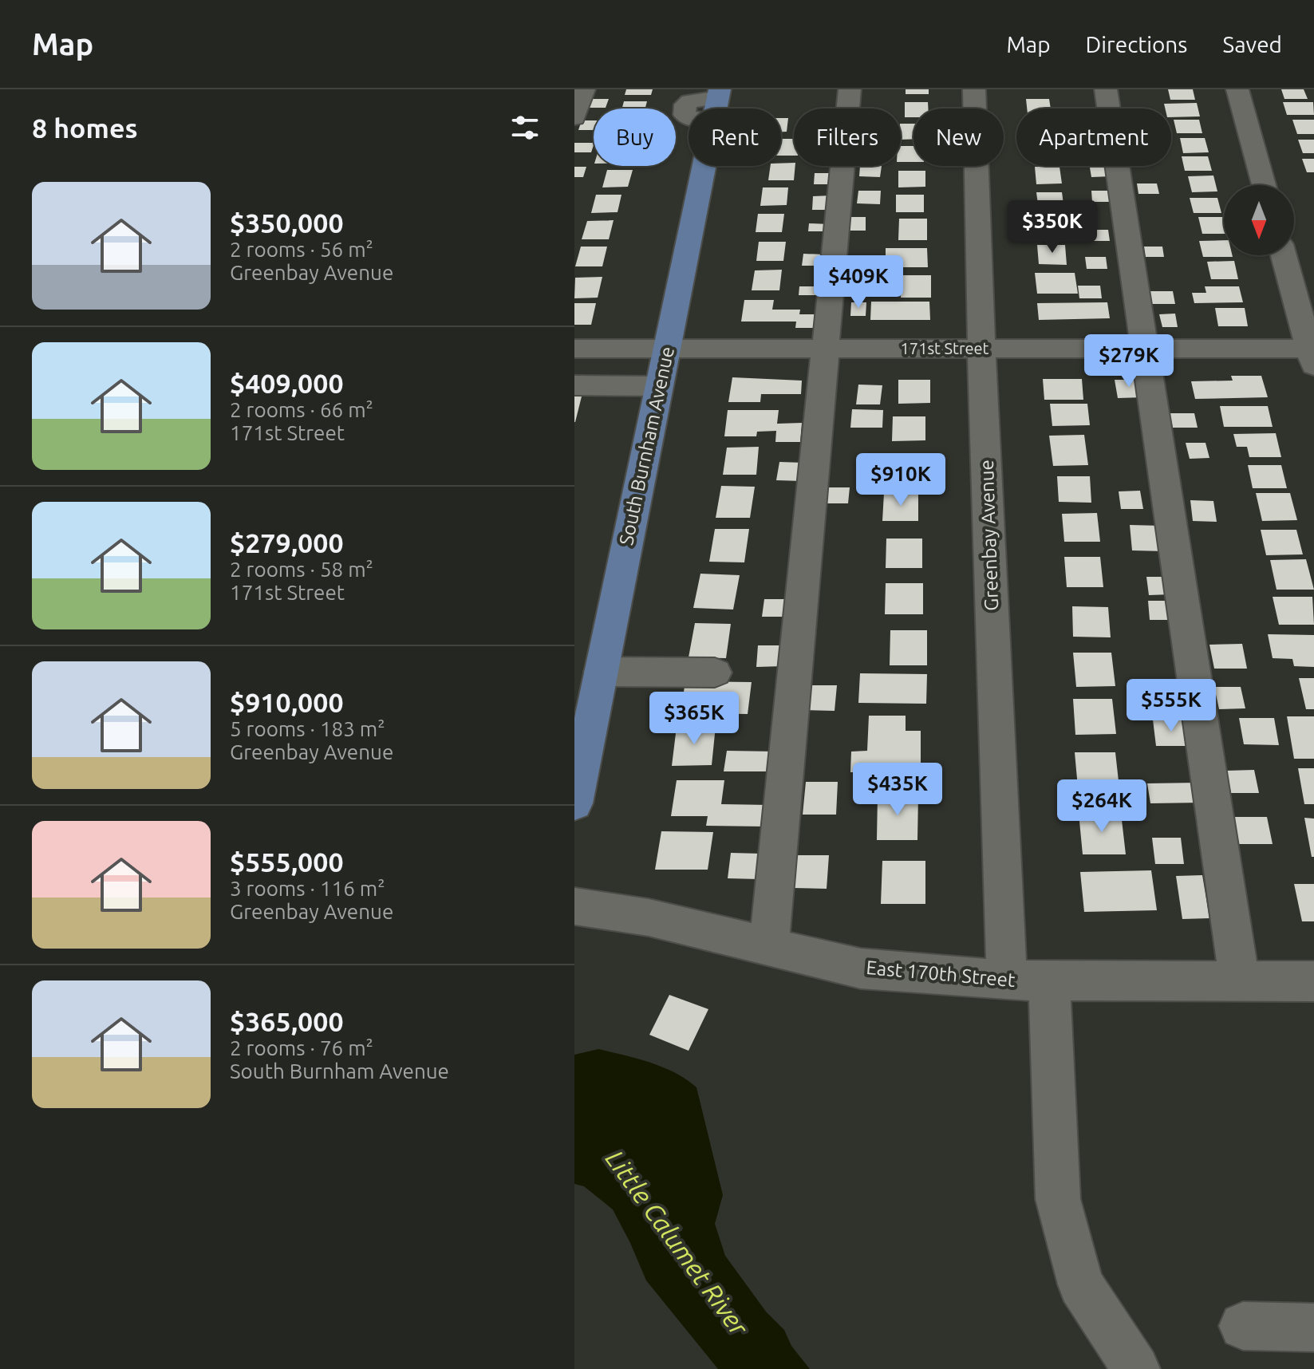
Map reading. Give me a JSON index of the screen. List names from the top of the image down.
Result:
{
  "streets": {
    "main road": ["South Burnham Avenue"],
    "street": ["171st Street", "Greenbay Avenue", "East 170th Street"]
  },
  "crossings": [
    ["171st Street", "South Burnham Avenue"],
    ["171st Street", "Greenbay Avenue"],
    ["Greenbay Avenue", "East 170th Street"]
  ],
  "water": ["Little Calumet River"],
  "north": "bottom",
  "page": {
    "header": "Map",
    "nav": ["Map", "Directions", "Saved"],
    "heading": "8 homes",
    "chip": [
      "Buy",
      "Rent",
      "Filters",
      "New",
      "Apartment"
    ],
    "list": [
      {
        "name": "$350,000",
        "note": "2 rooms · 56 m² · Greenbay Avenue"
      },
      {
        "name": "$409,000",
        "note": "2 rooms · 66 m² · 171st Street"
      },
      {
        "name": "$279,000",
        "note": "2 rooms · 58 m² · 171st Street"
      },
      {
        "name": "$910,000",
        "note": "5 rooms · 183 m² · Greenbay Avenue"
      },
      {
        "name": "$555,000",
        "note": "3 rooms · 116 m² · Greenbay Avenue"
      },
      {
        "name": "$365,000",
        "note": "2 rooms · 76 m² · South Burnham Avenue"
      }
    ],
    "price": [
      "$350K",
      "$409K",
      "$279K",
      "$910K",
      "$555K",
      "$365K",
      "$435K",
      "$264K"
    ]
  }
}
